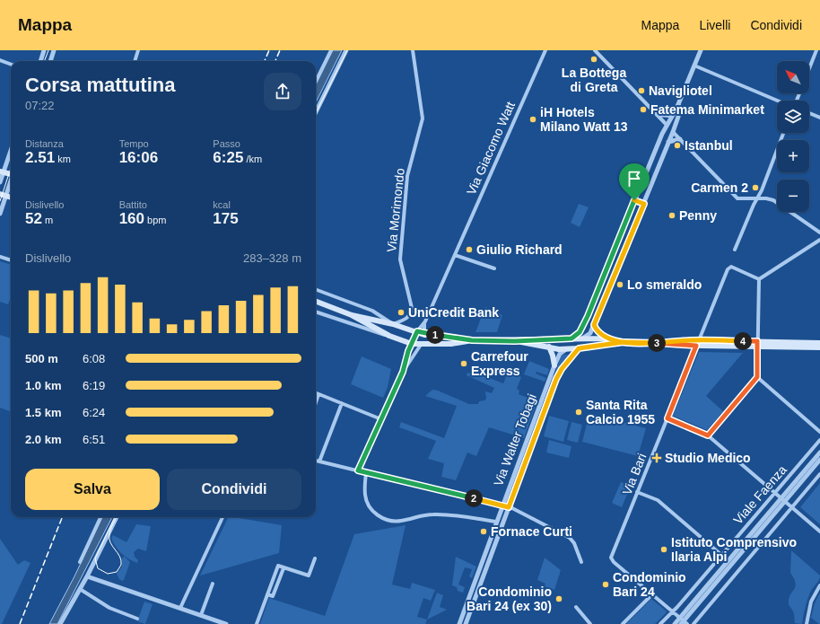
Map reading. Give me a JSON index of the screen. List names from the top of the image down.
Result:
{
  "streets": {
    "street": [
      "Via Giacomo Watt",
      "Via Morimondo",
      "Via Walter Tobagi",
      "Via Bari",
      "Viale Faenza"
    ]
  },
  "crossings": [
    ["Via Bari", "Viale Faenza"]
  ],
  "places": {
    "other": [
      "La Bottega di Greta",
      "Navigliotel",
      "Fatema Minimarket",
      "iH Hotels Milano Watt 13",
      "Istanbul",
      "Carmen 2",
      "Penny",
      "Giulio Richard",
      "Lo smeraldo",
      "UniCredit Bank",
      "Carrefour Express",
      "Santa Rita Calcio 1955",
      "Fornace Curti",
      "Istituto Comprensivo Ilaria Alpi",
      "Condominio Bari 24",
      "Condominio Bari 24 (ex 30)"
    ],
    "health": ["Studio Medico"]
  },
  "north": "top left",
  "page": {
    "header": "Mappa",
    "nav": ["Mappa", "Livelli", "Condividi"],
    "map_buttons": ["+", "−"],
    "heading": ["Corsa mattutina", "07:22"],
    "stats": [
      ["Distanza", "2.51 km"],
      ["Tempo", "16:06"],
      ["Passo", "6:25 /km"],
      ["Dislivello", "52 m"],
      ["Battito", "160 bpm"],
      ["kcal", "175"]
    ],
    "chart": ["Dislivello", "283–328 m"],
    "pins": [
      "1",
      "4",
      "3",
      "2"
    ],
    "list": [
      {
        "name": "500 m",
        "note": "6:08"
      },
      {
        "name": "1.0 km",
        "note": "6:19"
      },
      {
        "name": "1.5 km",
        "note": "6:24"
      },
      {
        "name": "2.0 km",
        "note": "6:51"
      }
    ],
    "buttons": ["Salva", "Condividi"]
  }
}
